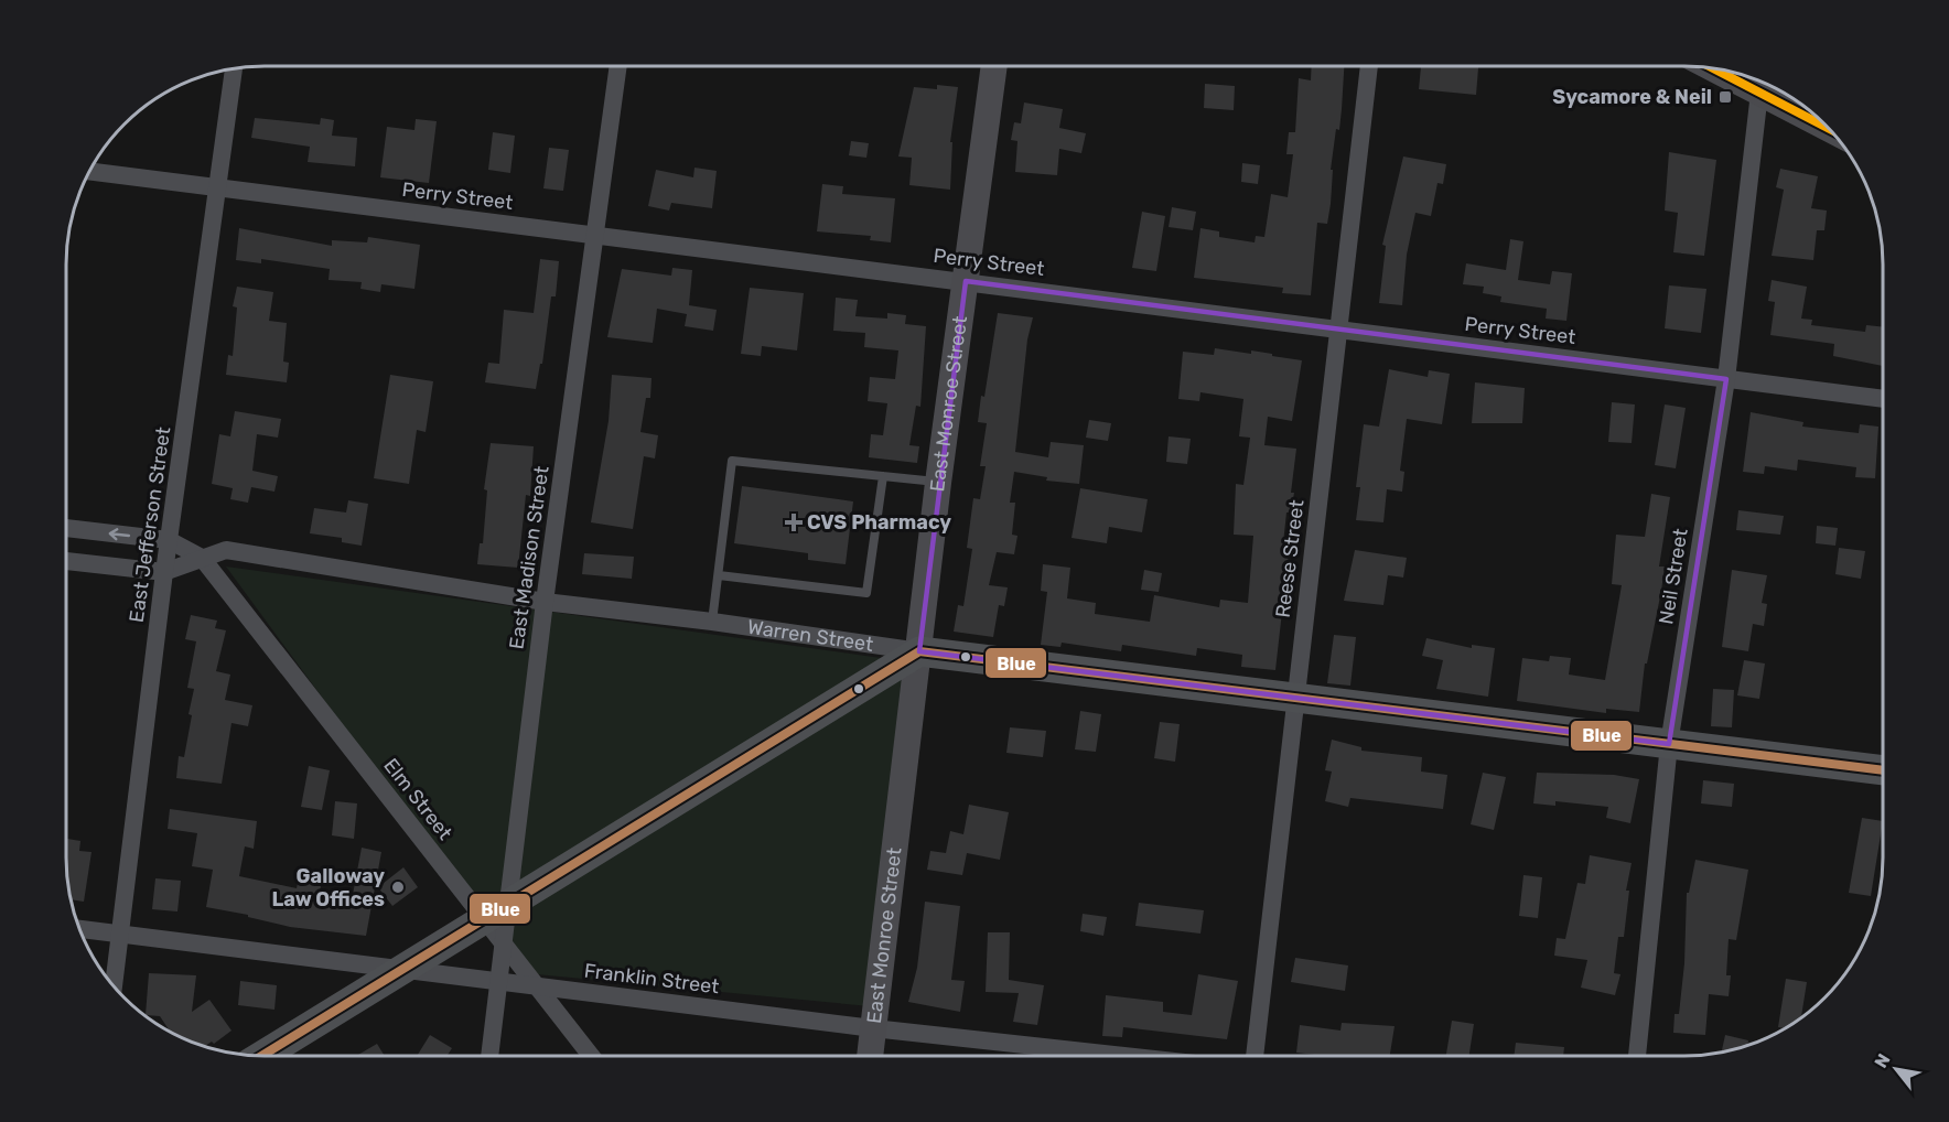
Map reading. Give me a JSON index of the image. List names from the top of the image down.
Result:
{
  "streets": {
    "main road": ["East Monroe Street", "Warren Street"],
    "street": [
      "Perry Street",
      "East Jefferson Street",
      "East Madison Street",
      "Reese Street",
      "Neil Street",
      "Elm Street",
      "Franklin Street"
    ]
  },
  "crossings": [
    ["Perry Street", "East Monroe Street"],
    ["Perry Street", "East Jefferson Street"],
    ["Perry Street", "East Madison Street"],
    ["Perry Street", "Reese Street"],
    ["Perry Street", "Neil Street"],
    ["East Monroe Street", "Warren Street"],
    ["East Monroe Street", "Franklin Street"],
    ["East Jefferson Street", "Warren Street"],
    ["East Jefferson Street", "Franklin Street"],
    ["East Madison Street", "Warren Street"],
    ["East Madison Street", "Elm Street"],
    ["East Madison Street", "Franklin Street"],
    ["Reese Street", "Warren Street"],
    ["Neil Street", "Warren Street"],
    ["Warren Street", "Elm Street"],
    ["Elm Street", "Franklin Street"]
  ],
  "places": {
    "transit": ["Sycamore & Neil"],
    "health": ["CVS Pharmacy"],
    "other": ["Galloway Law Offices"]
  },
  "lines": ["transit line Blue"],
  "north": "top left"
}
